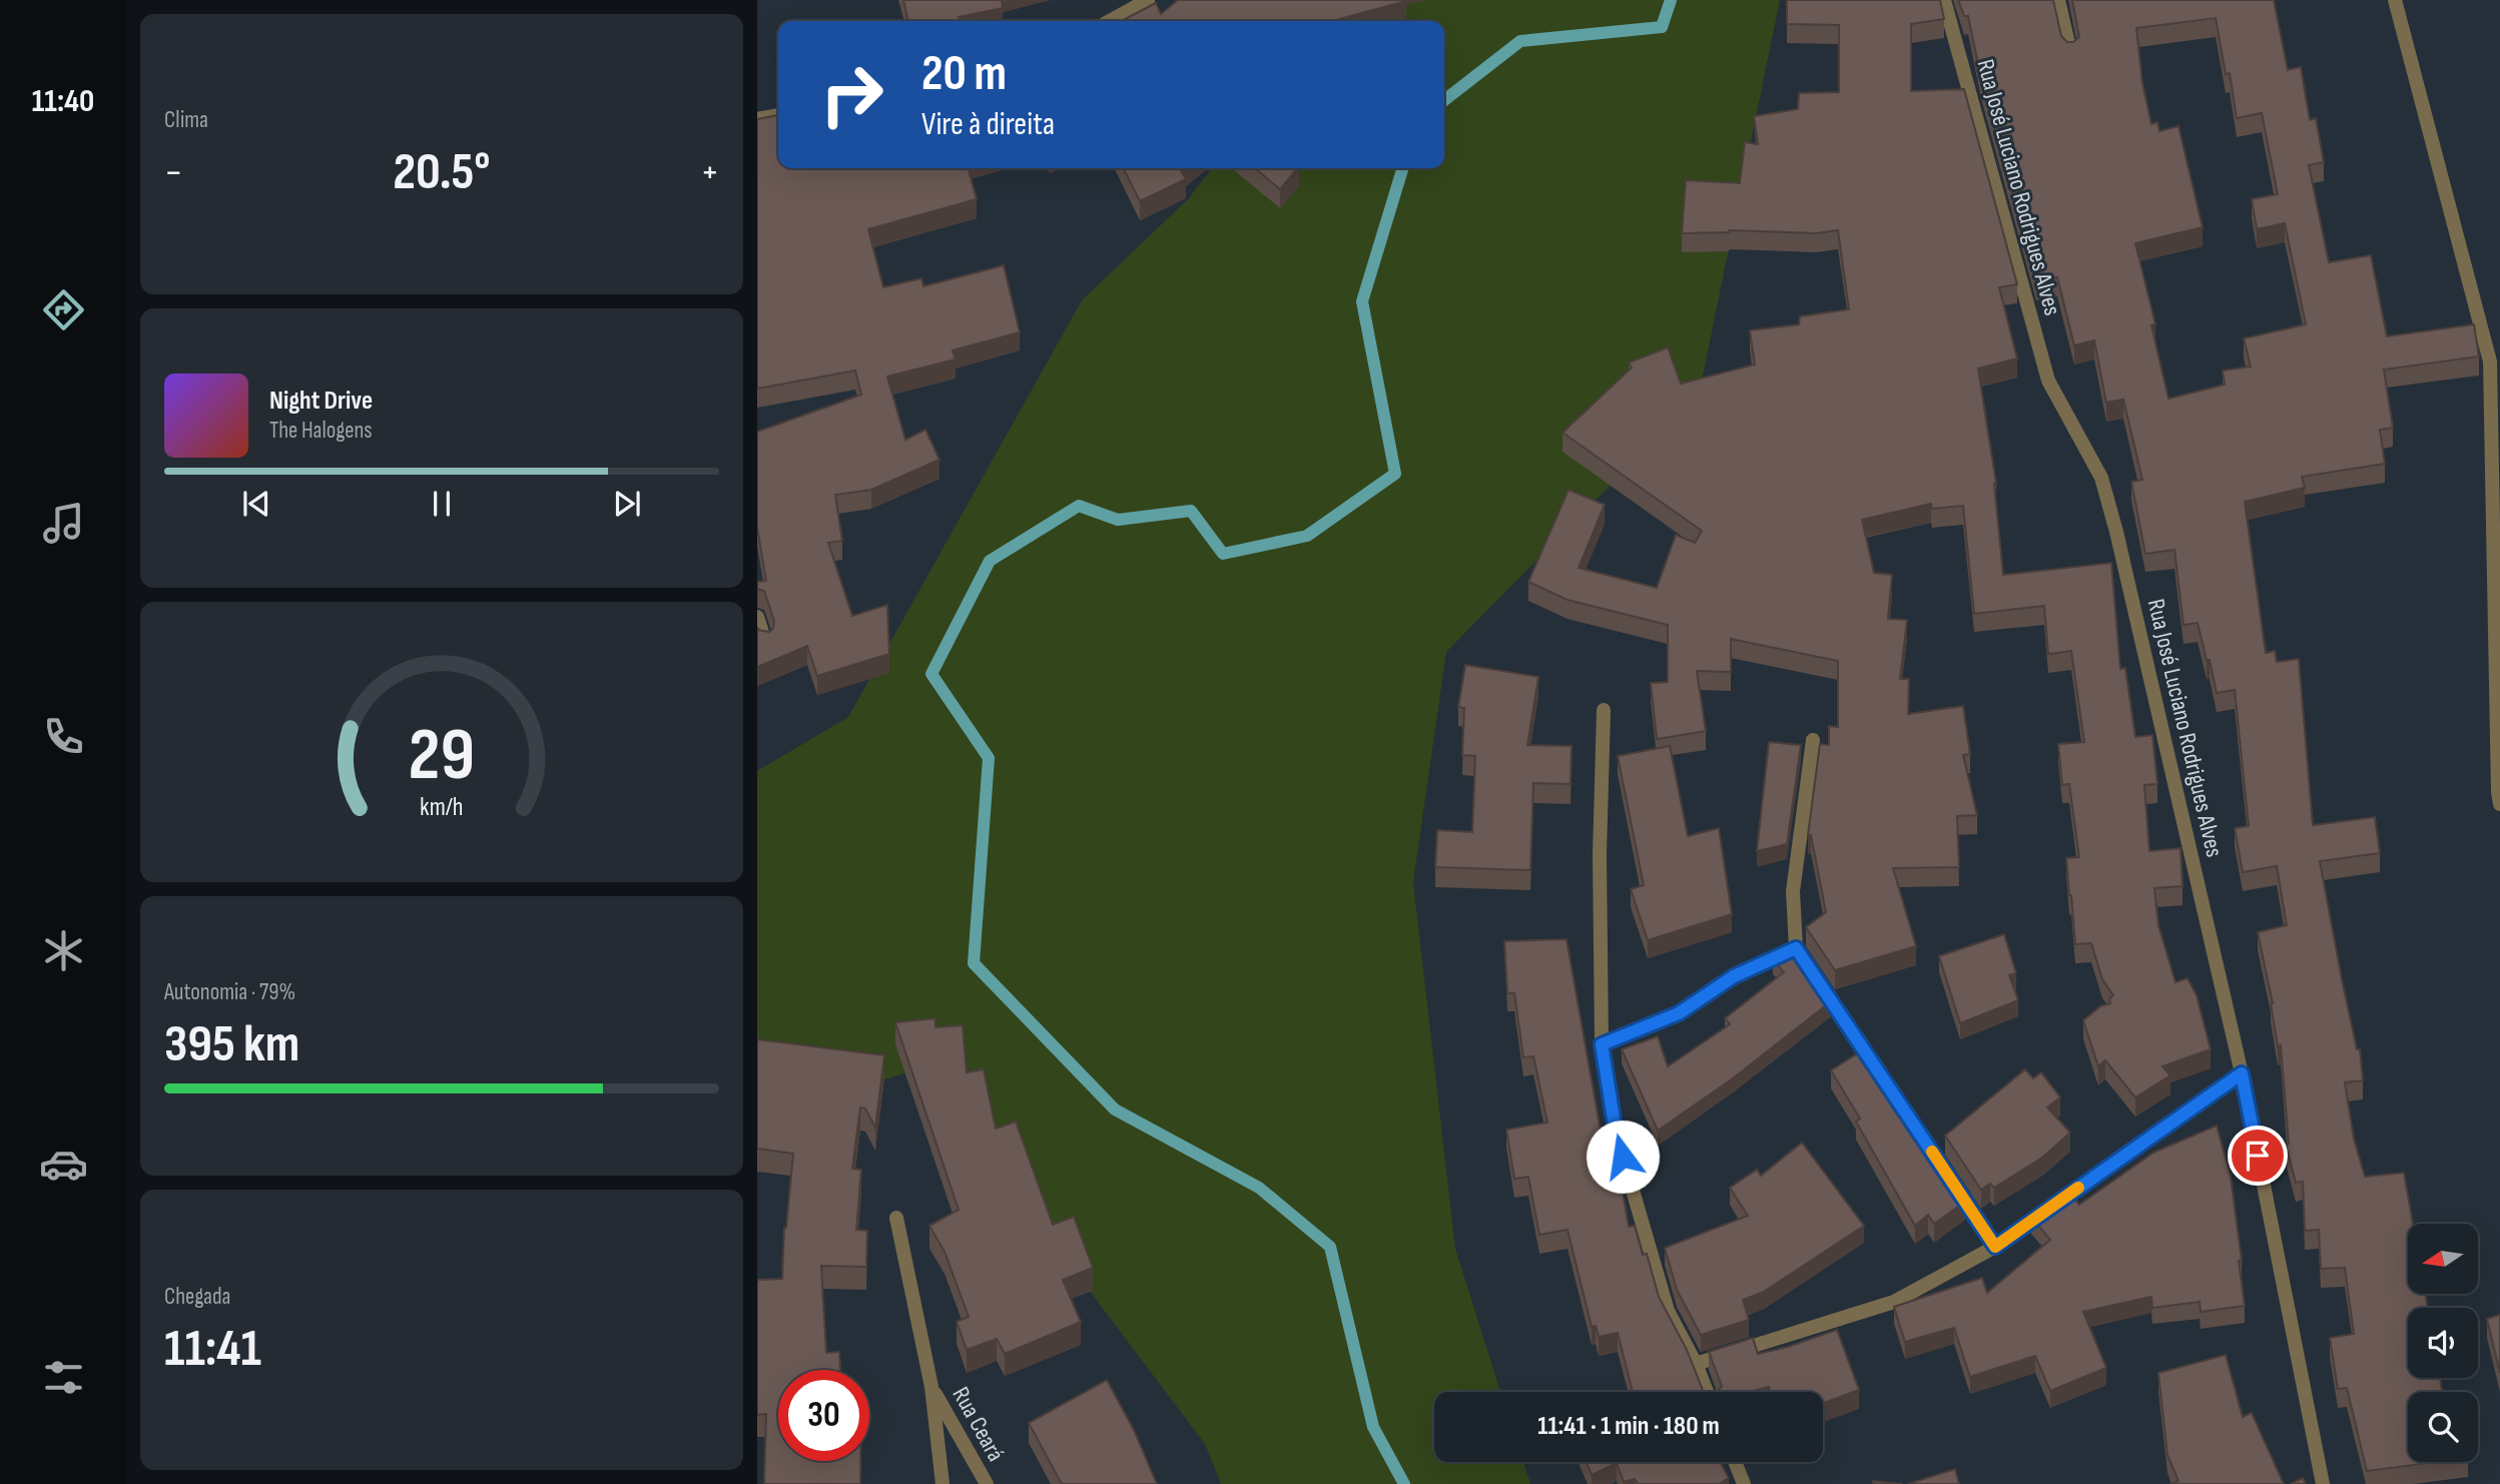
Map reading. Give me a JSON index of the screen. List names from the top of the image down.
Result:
{
  "streets": {
    "street": ["Rua José Luciano Rodrigues Alves", "Rua Ceará"]
  },
  "north": "left",
  "page": {
    "tabs": "11:40",
    "tile": [
      "Clima",
      ["Autonomia · 79%", "395 km"],
      ["Chegada", "11:41"]
    ],
    "turn": ["20 m", "Vire à direita"],
    "heat": ["−", "20.5°", "+"],
    "song": ["Night Drive", "The Halogens"],
    "limit": "30",
    "trip": "11:41 · 1 min · 180 m",
    "gauge": ["29", "km/h"]
  }
}
